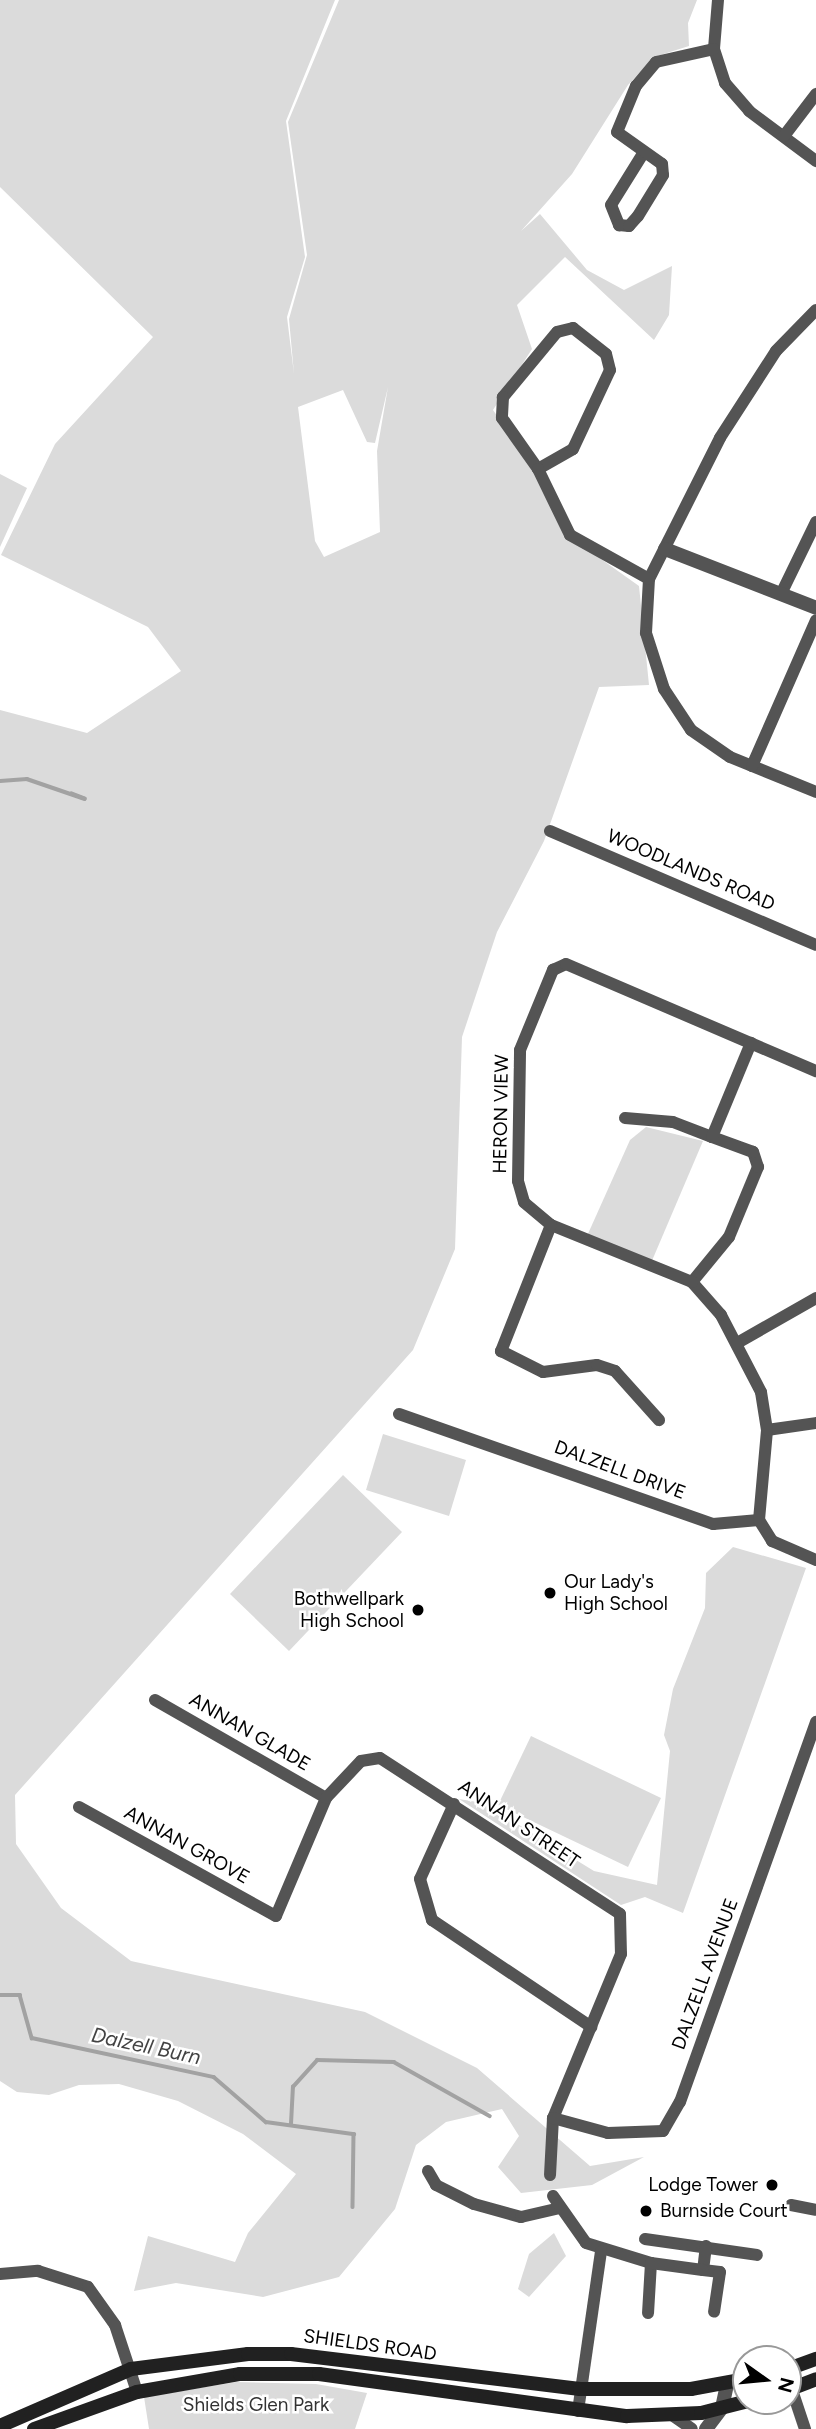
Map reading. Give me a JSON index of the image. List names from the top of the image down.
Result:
{
  "streets": {
    "main road": ["SHIELDS ROAD"],
    "street": [
      "WOODLANDS ROAD",
      "HERON VIEW",
      "DALZELL DRIVE",
      "ANNAN GLADE",
      "ANNAN STREET",
      "ANNAN GROVE",
      "DALZELL AVENUE"
    ]
  },
  "crossings": [
    ["HERON VIEW", "DALZELL DRIVE"],
    ["ANNAN GLADE", "ANNAN STREET"],
    ["ANNAN STREET", "ANNAN GROVE"],
    ["ANNAN STREET", "DALZELL AVENUE"]
  ],
  "water": ["Dalzell Burn"],
  "parks": ["Shields Glen Park"],
  "places": [
    "Our Lady's High School",
    "Bothwellpark High School",
    "Lodge Tower",
    "Burnside Court"
  ],
  "north": "right"
}
